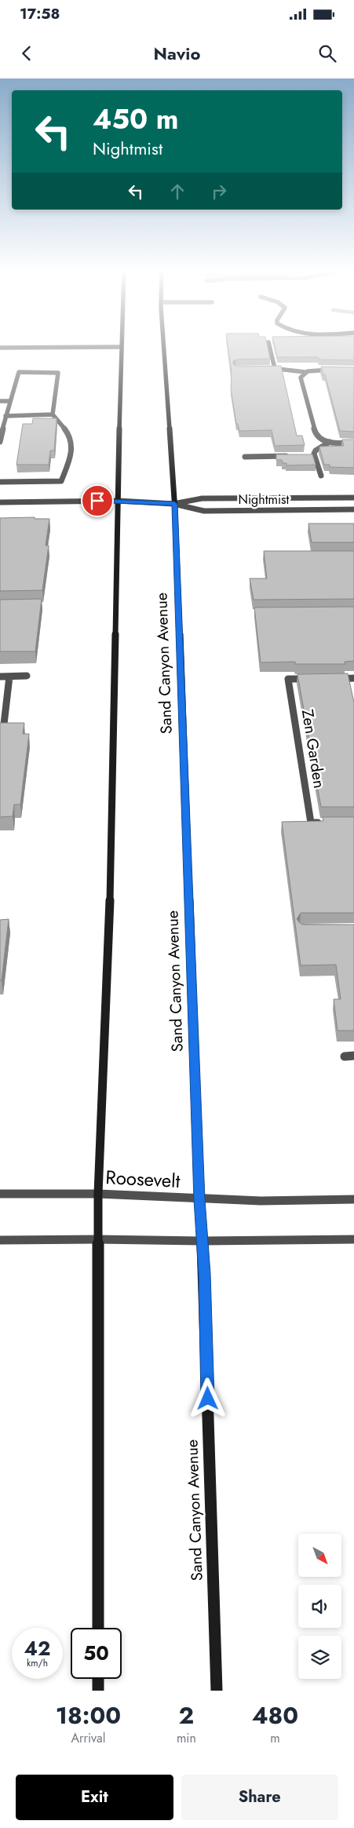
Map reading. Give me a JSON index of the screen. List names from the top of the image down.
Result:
{
  "streets": {
    "main road": ["Sand Canyon Avenue"],
    "street": ["Nightmist", "Zen Garden", "Roosevelt"]
  },
  "crossings": [
    ["Nightmist", "Sand Canyon Avenue"],
    ["Sand Canyon Avenue", "Roosevelt"]
  ],
  "north": "bottom right",
  "page": {
    "status": "17:58",
    "header": "Navio",
    "turn": ["450 m", "Nightmist"],
    "speed": "42 km/h",
    "limit": "50",
    "eta": [
      "18:00",
      "Arrival",
      "2",
      "min",
      "480",
      "m"
    ],
    "buttons": ["Exit", "Share"]
  }
}
